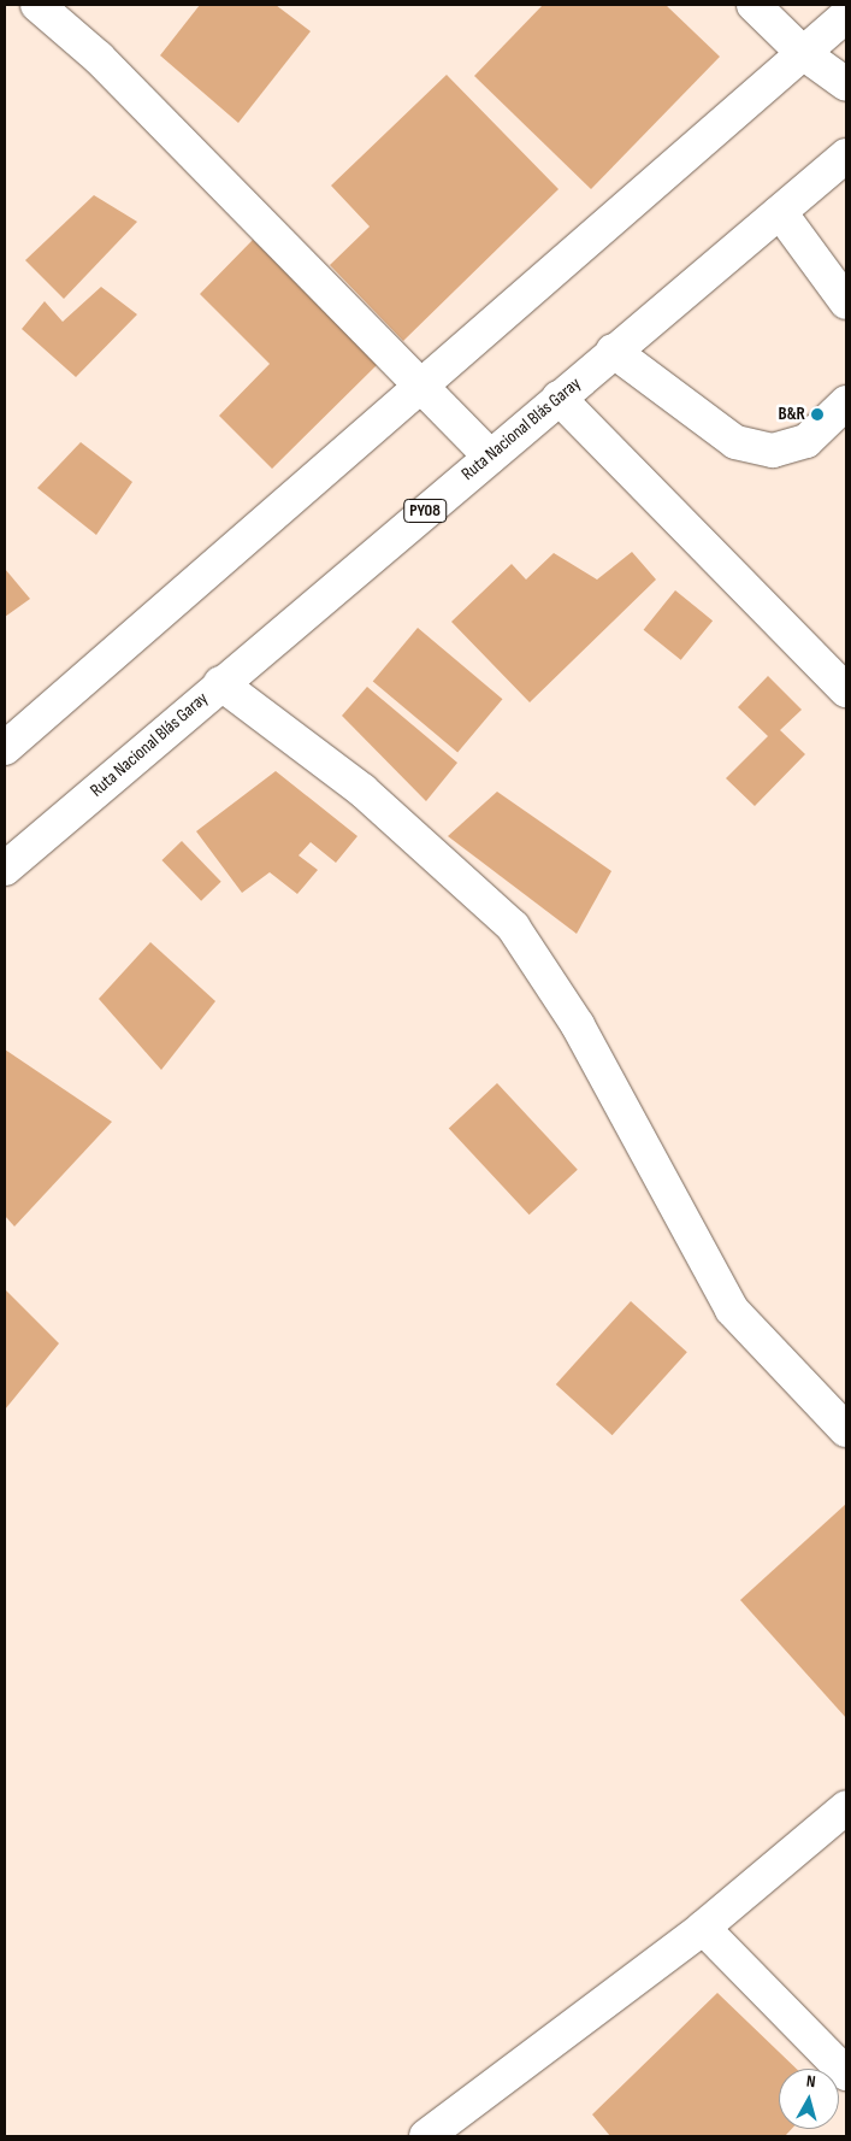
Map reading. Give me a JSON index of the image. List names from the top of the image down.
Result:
{
  "streets": {
    "main road": ["Ruta Nacional Blás Garay", "PY08"]
  },
  "places": ["B&R"],
  "north": "top"
}
